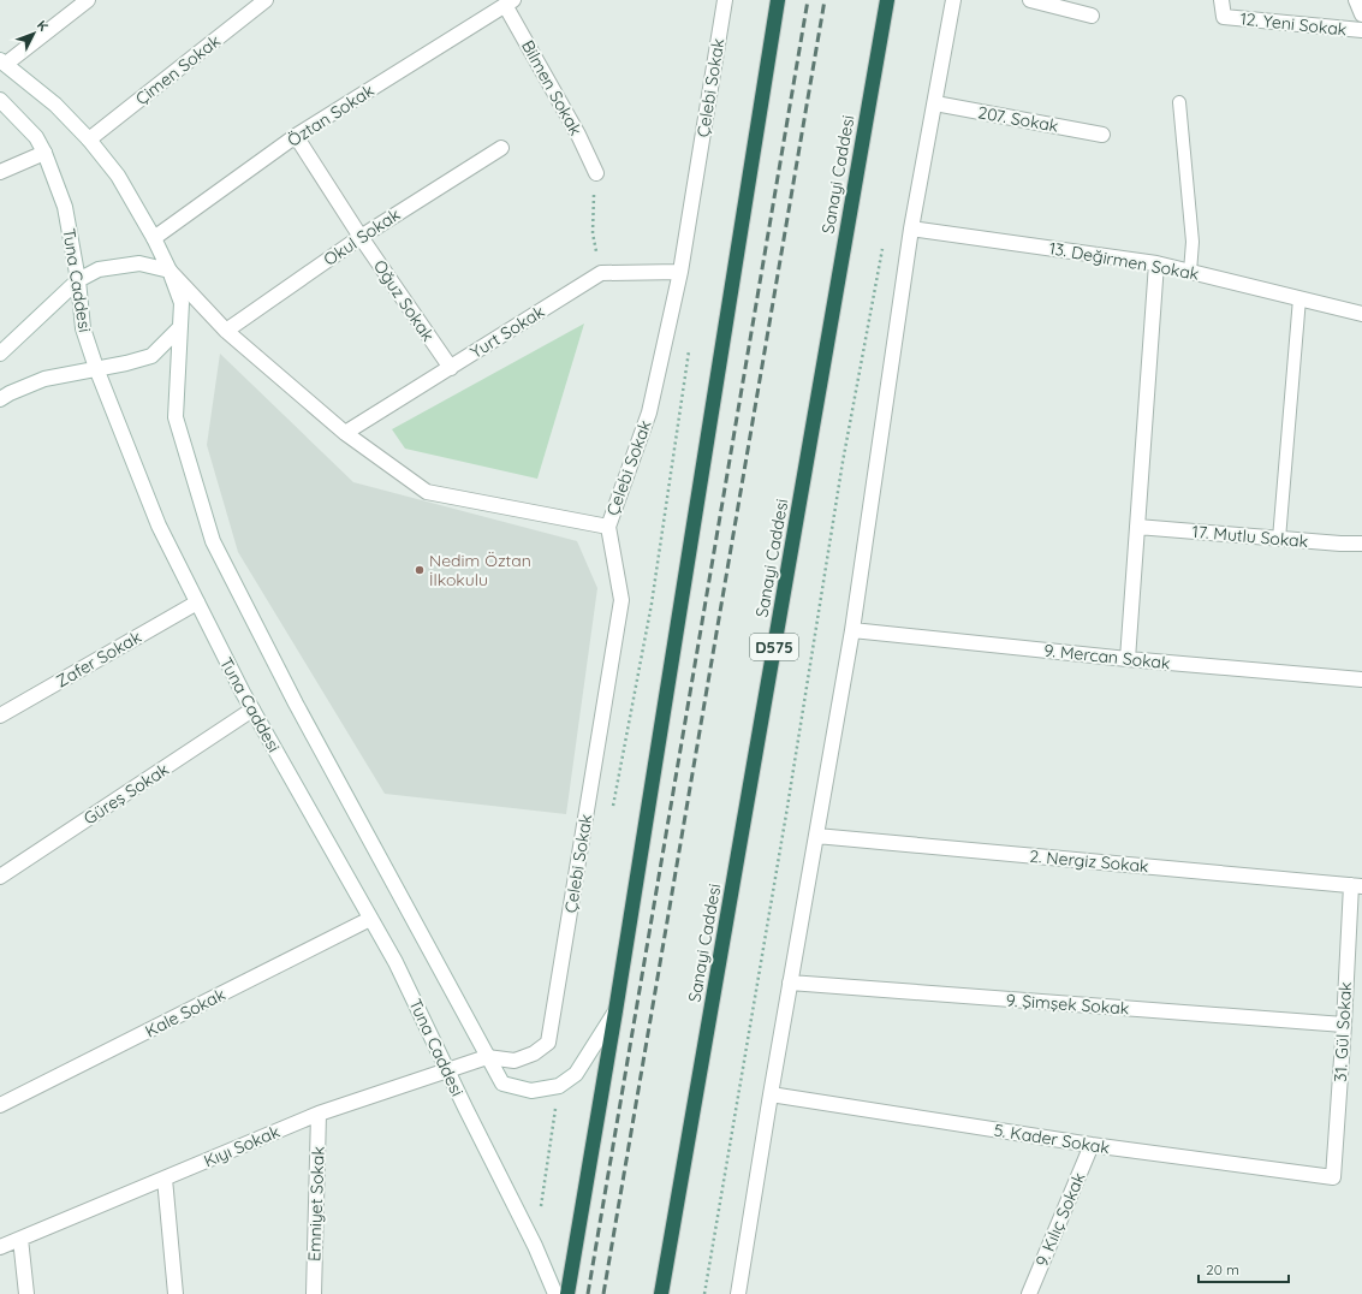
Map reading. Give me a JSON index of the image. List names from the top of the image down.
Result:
{
  "streets": {
    "highway": ["Sanayi Caddesi", "D575"],
    "street": [
      "12. Yeni Sokak",
      "Çimen Sokak",
      "Bilmen Sokak",
      "Çelebi Sokak",
      "Öztan Sokak",
      "207. Sokak",
      "Okul Sokak",
      "13. Değirmen Sokak",
      "Tuna Caddesi",
      "Oğuz Sokak",
      "Yurt Sokak",
      "17. Mutlu Sokak",
      "9. Mercan Sokak",
      "Zafer Sokak",
      "Güreş Sokak",
      "2. Nergiz Sokak",
      "9. Şimşek Sokak",
      "Kale Sokak",
      "31. Gül Sokak",
      "5. Kader Sokak",
      "Kıyı Sokak",
      "Emniyet Sokak",
      "9. Kılıç Sokak"
    ]
  },
  "crossings": [
    ["Bilmen Sokak", "Öztan Sokak"],
    ["Çelebi Sokak", "Kıyı Sokak"],
    ["Öztan Sokak", "Oğuz Sokak"],
    ["Okul Sokak", "Oğuz Sokak"],
    ["Tuna Caddesi", "Zafer Sokak"],
    ["Tuna Caddesi", "Güreş Sokak"],
    ["Tuna Caddesi", "Kale Sokak"],
    ["Tuna Caddesi", "Kıyı Sokak"],
    ["Oğuz Sokak", "Yurt Sokak"],
    ["2. Nergiz Sokak", "31. Gül Sokak"],
    ["9. Şimşek Sokak", "31. Gül Sokak"],
    ["31. Gül Sokak", "5. Kader Sokak"],
    ["5. Kader Sokak", "9. Kılıç Sokak"],
    ["Kıyı Sokak", "Emniyet Sokak"]
  ],
  "places": ["Nedim Öztan İlkokulu"],
  "scale_bar": "20 m",
  "north": "top right"
}
